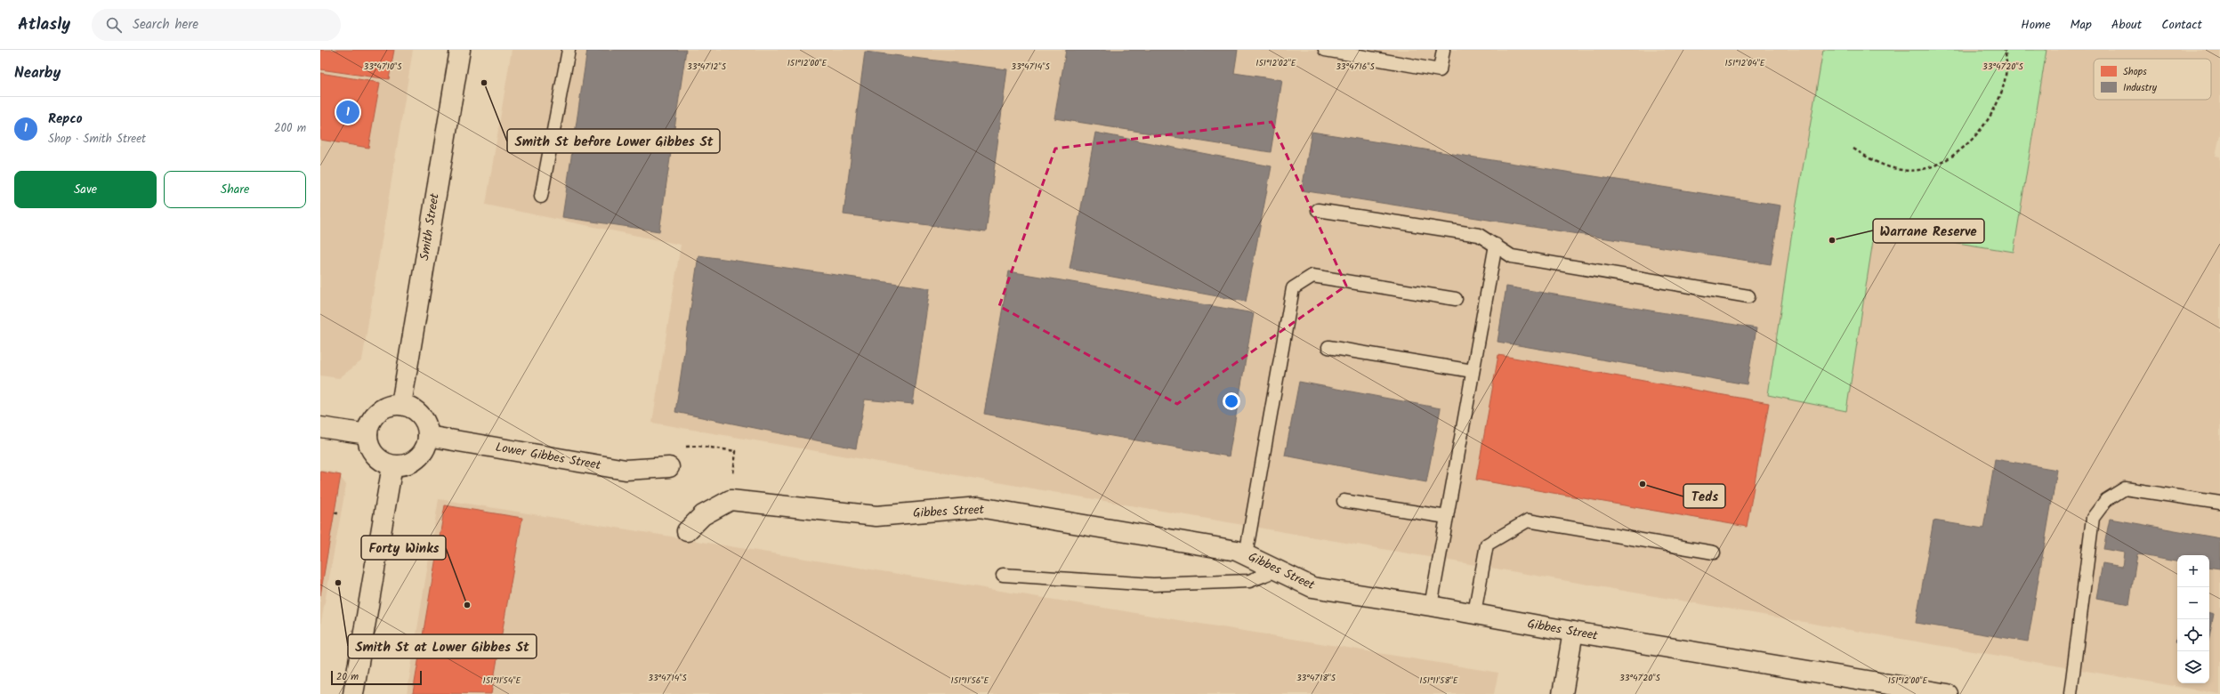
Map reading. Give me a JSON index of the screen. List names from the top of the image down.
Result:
{
  "streets": {
    "street": ["Smith Street", "Lower Gibbes Street", "Gibbes Street"]
  },
  "crossings": [
    ["Smith Street", "Lower Gibbes Street"]
  ],
  "places": [
    "Smith St before Lower Gibbes St",
    "Warrane Reserve",
    "Teds",
    "Smith St at Lower Gibbes St",
    "Forty Winks"
  ],
  "legend": ["Shops", "Industry"],
  "scale_bar": "20 m",
  "page": {
    "header": "Atlasly",
    "search": "Search here",
    "nav": [
      "Home",
      "Map",
      "About",
      "Contact"
    ],
    "heading": "Nearby",
    "list": [
      {
        "mark": "1",
        "name": "Repco",
        "note": "Shop · Smith Street",
        "value": "200 m"
      }
    ],
    "pins": "1",
    "buttons": ["Save", "Share"],
    "map_buttons": ["+", "−"],
    "scale": "20 m"
  },
  "coordinates": [
    "151°12'00\"E",
    "151°12'02\"E",
    "151°12'04\"E",
    "33°47'10\"S",
    "33°47'12\"S",
    "33°47'14\"S",
    "33°47'16\"S",
    "33°47'20\"S",
    "33°47'18\"S",
    "151°11'54\"E",
    "151°11'56\"E",
    "151°11'58\"E"
  ]
}
